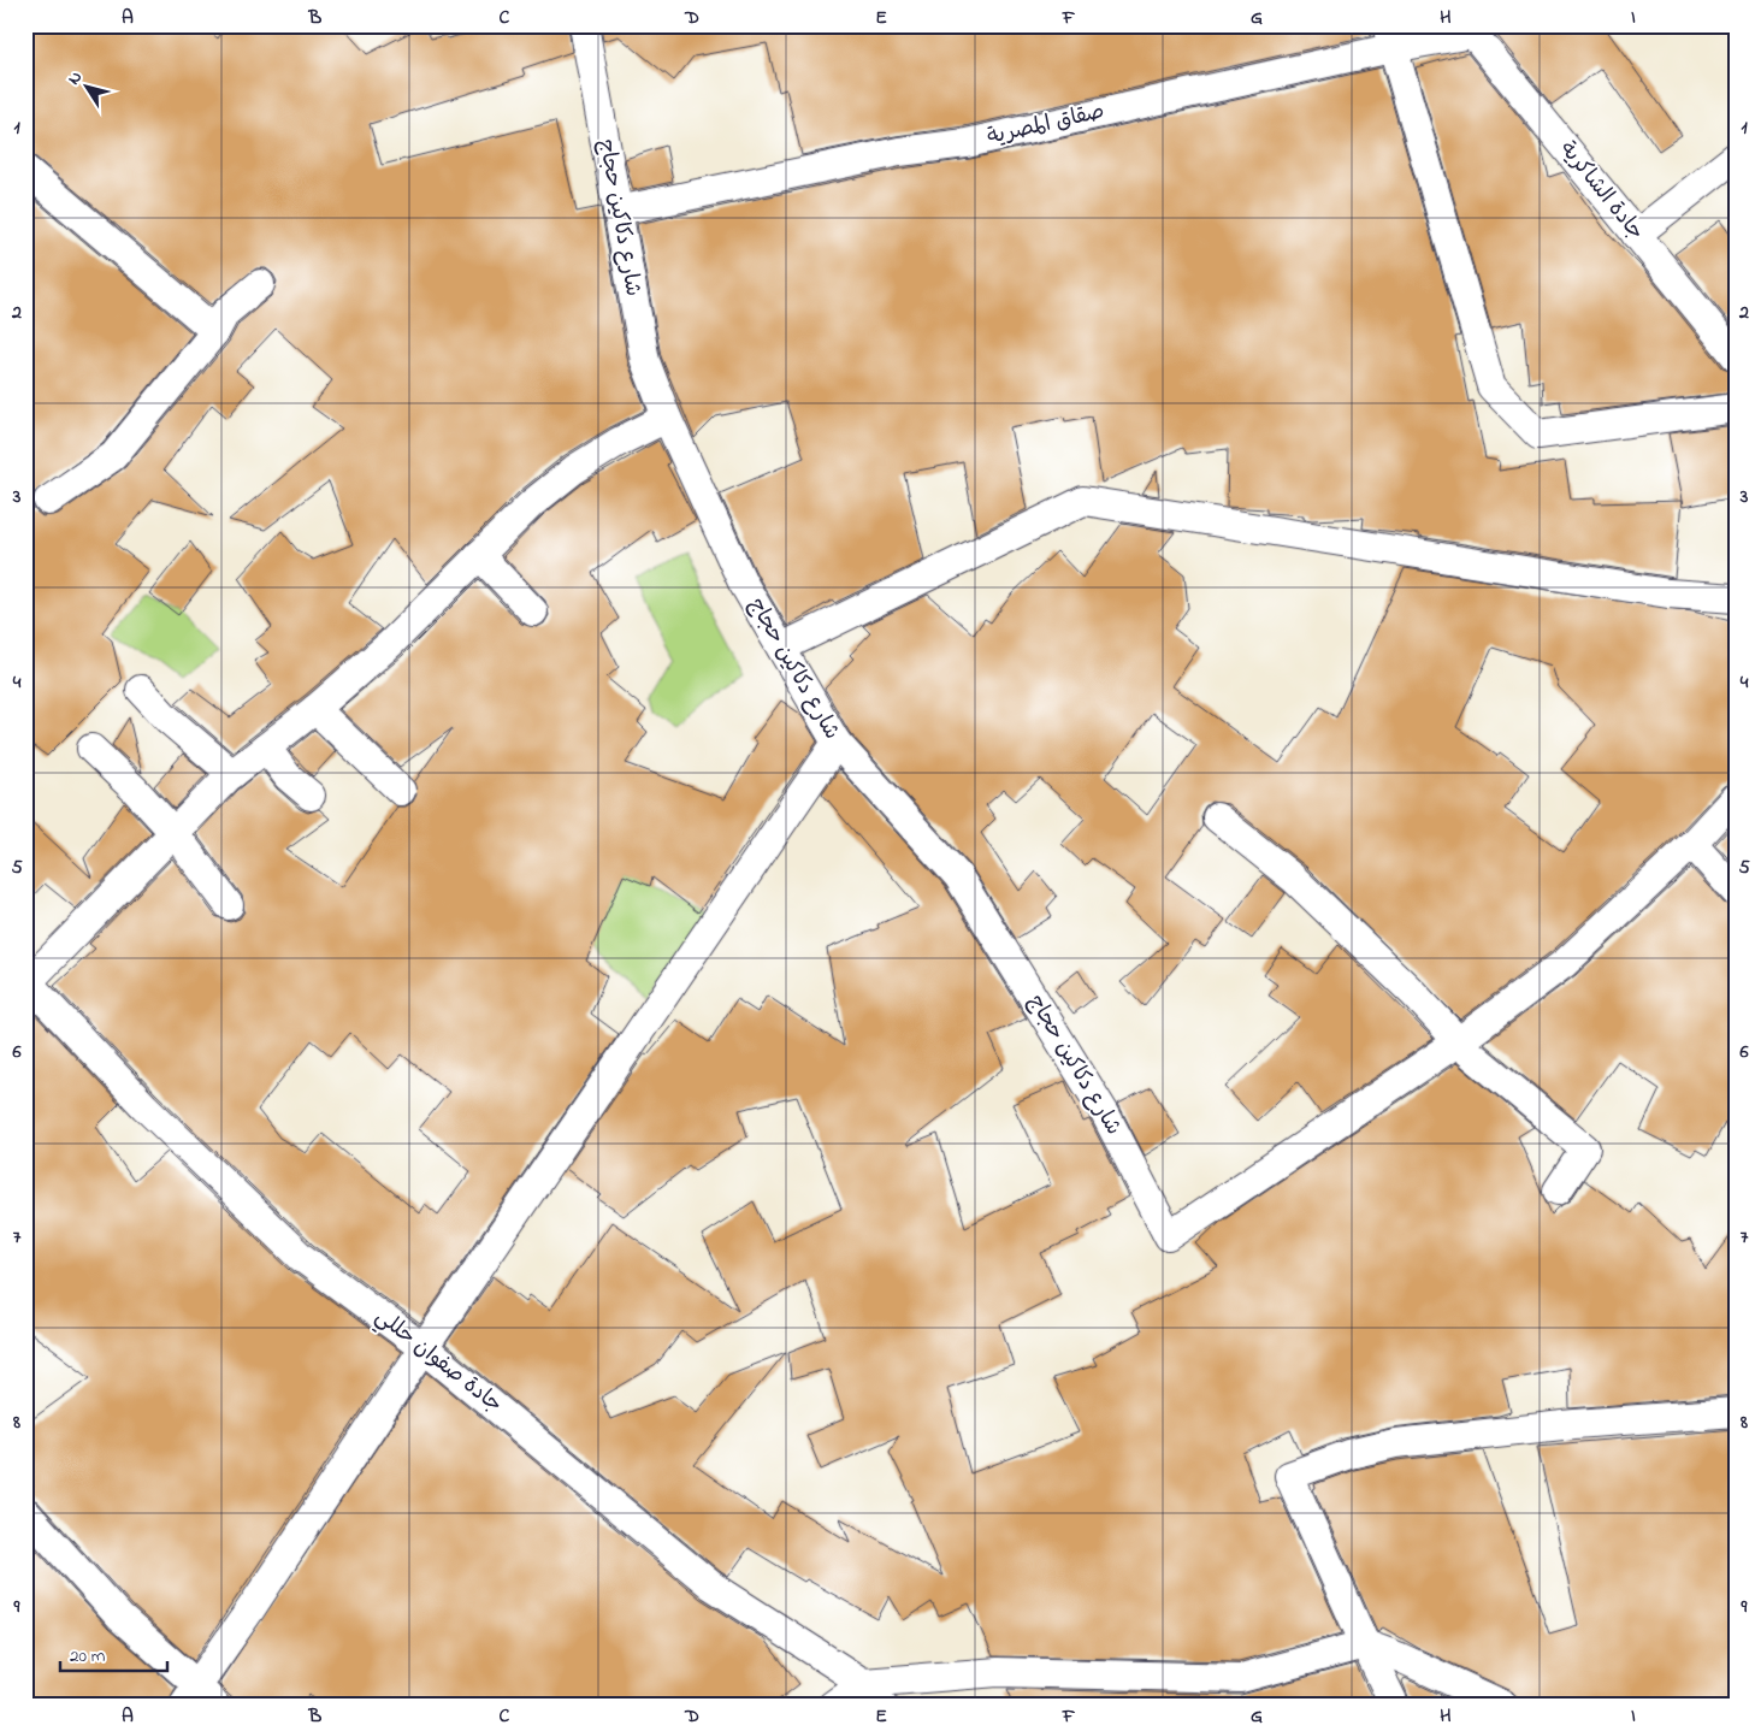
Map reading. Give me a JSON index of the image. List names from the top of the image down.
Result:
{
  "streets": {
    "street": [
      "صقاق المصرية",
      "جادة الشاكرية",
      "شارع دكاكين حجاج",
      "جادة صفوان حللي"
    ]
  },
  "crossings": [
    ["صقاق المصرية", "جادة الشاكرية"],
    ["صقاق المصرية", "شارع دكاكين حجاج"]
  ],
  "scale_bar": "20 m",
  "north": "top left",
  "grid": {
    "columns": [
      "A",
      "B",
      "C",
      "D",
      "E",
      "F",
      "G",
      "H",
      "I"
    ],
    "rows": [
      "1",
      "2",
      "3",
      "4",
      "5",
      "6",
      "7",
      "8",
      "9"
    ]
  }
}
